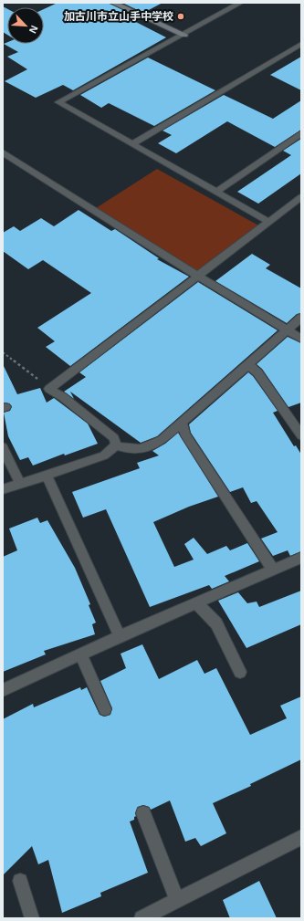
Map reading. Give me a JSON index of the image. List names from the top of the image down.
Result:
{
  "places": ["加古川市立山手中学校"],
  "north": "bottom right"
}
